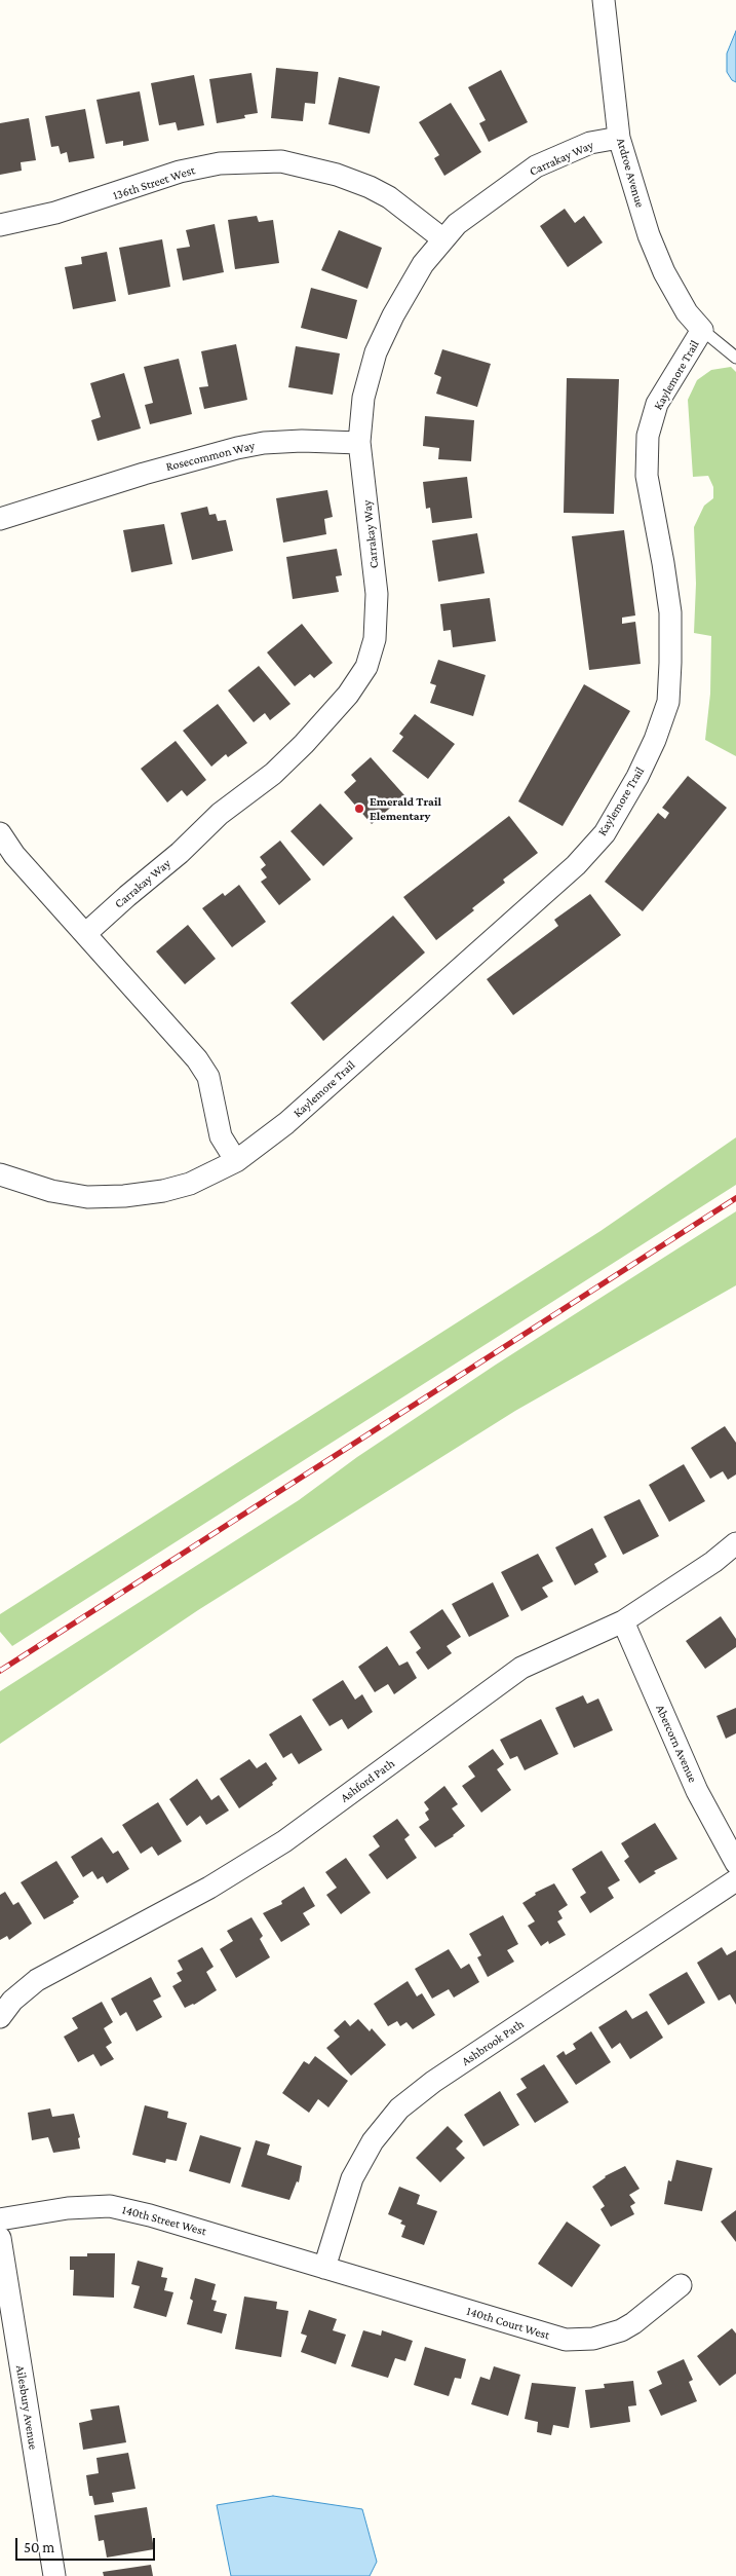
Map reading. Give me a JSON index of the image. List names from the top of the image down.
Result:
{
  "streets": {
    "street": [
      "Carrakay Way",
      "Ardroe Avenue",
      "136th Street West",
      "Kaylemore Trail",
      "Rosecommon Way",
      "Abercorn Avenue",
      "Ashford Path",
      "Ashbrook Path",
      "140th Street West",
      "140th Court West",
      "Ailesbury Avenue"
    ]
  },
  "crossings": [
    ["Carrakay Way", "Ardroe Avenue"],
    ["Carrakay Way", "136th Street West"],
    ["Carrakay Way", "Rosecommon Way"],
    ["Ardroe Avenue", "Kaylemore Trail"],
    ["Abercorn Avenue", "Ashford Path"],
    ["Ashbrook Path", "140th Street West"],
    ["Ashbrook Path", "140th Court West"],
    ["140th Street West", "140th Court West"]
  ],
  "places": ["Emerald Trail Elementary"],
  "scale_bar": "50 m"
}
